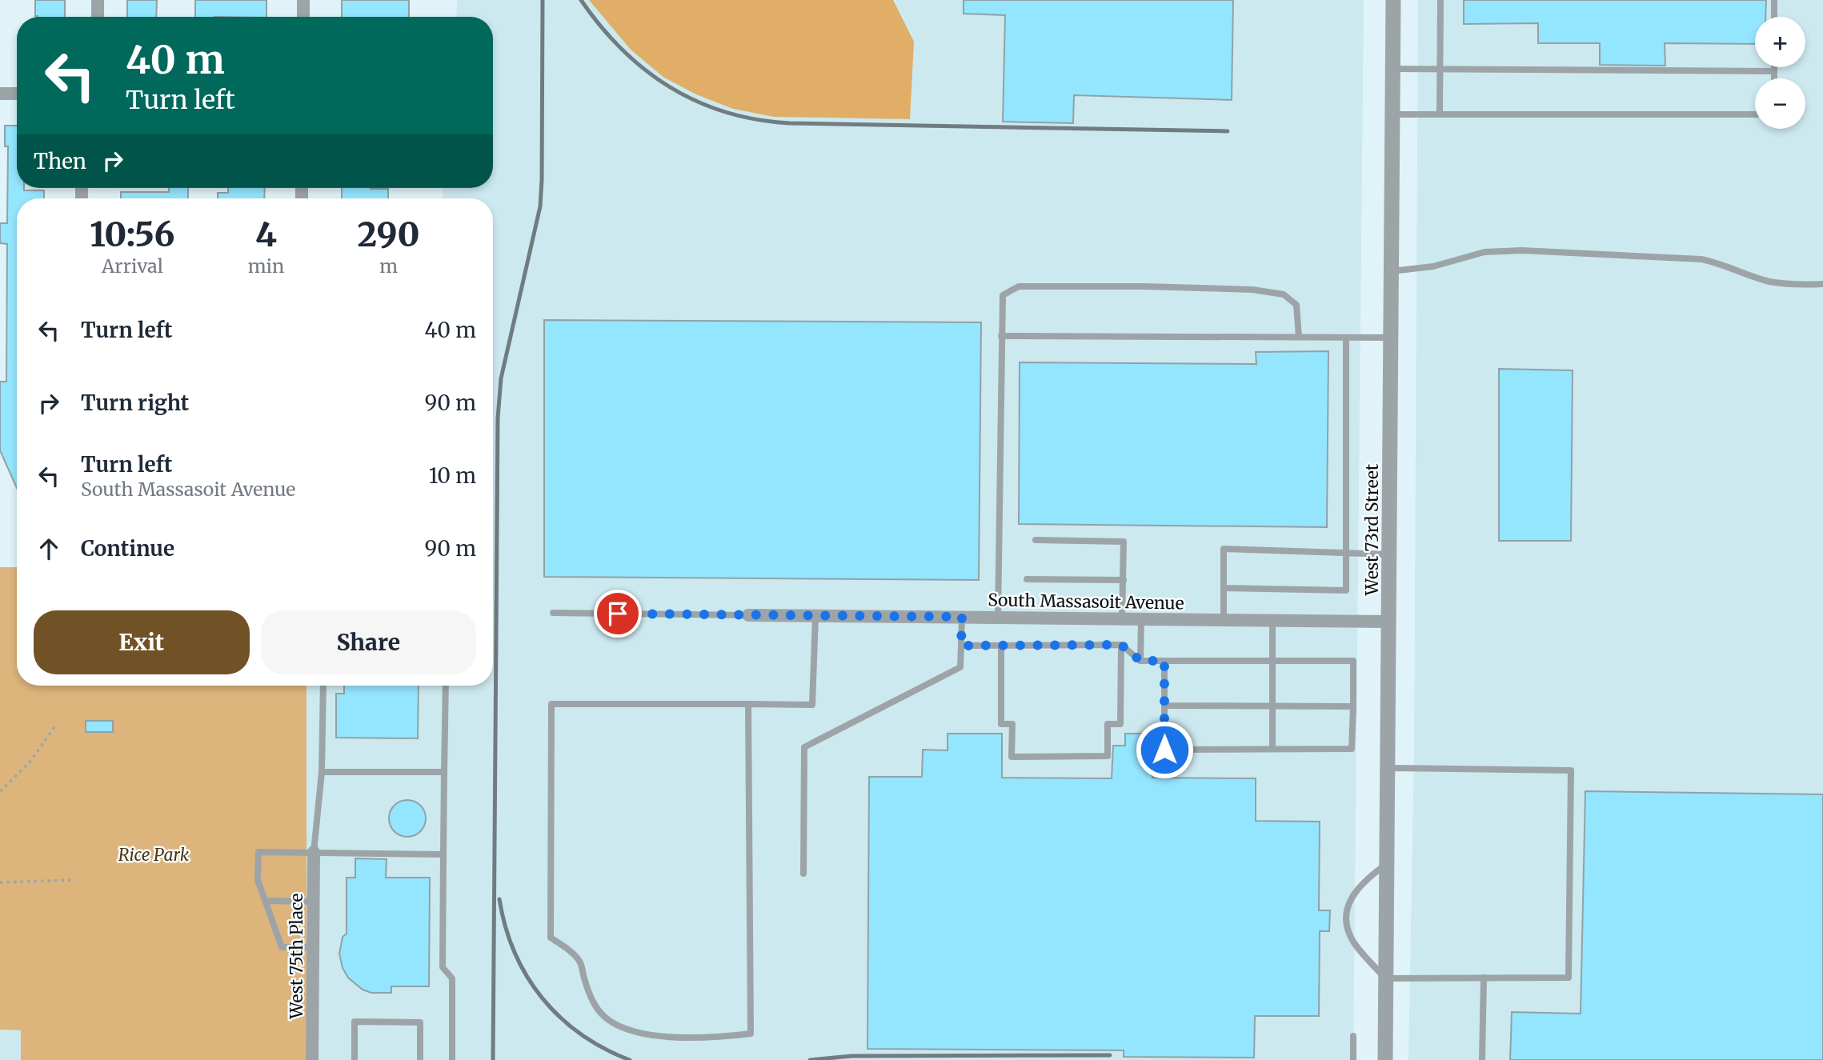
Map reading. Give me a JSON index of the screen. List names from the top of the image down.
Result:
{
  "streets": {
    "street": ["West 73rd Street", "South Massasoit Avenue", "West 75th Place"]
  },
  "crossings": [
    ["West 73rd Street", "South Massasoit Avenue"]
  ],
  "parks": ["Rice Park"],
  "page": {
    "map_buttons": ["+", "−"],
    "turn": ["40 m", "Turn left"],
    "then": "Then",
    "eta": [
      "10:56",
      "Arrival",
      "4",
      "min",
      "290",
      "m"
    ],
    "list": [
      {
        "name": "Turn left",
        "value": "40 m"
      },
      {
        "name": "Turn right",
        "value": "90 m"
      },
      {
        "name": "Turn left",
        "note": "South Massasoit Avenue",
        "value": "10 m"
      },
      {
        "name": "Continue",
        "value": "90 m"
      }
    ],
    "buttons": ["Exit", "Share"]
  }
}
